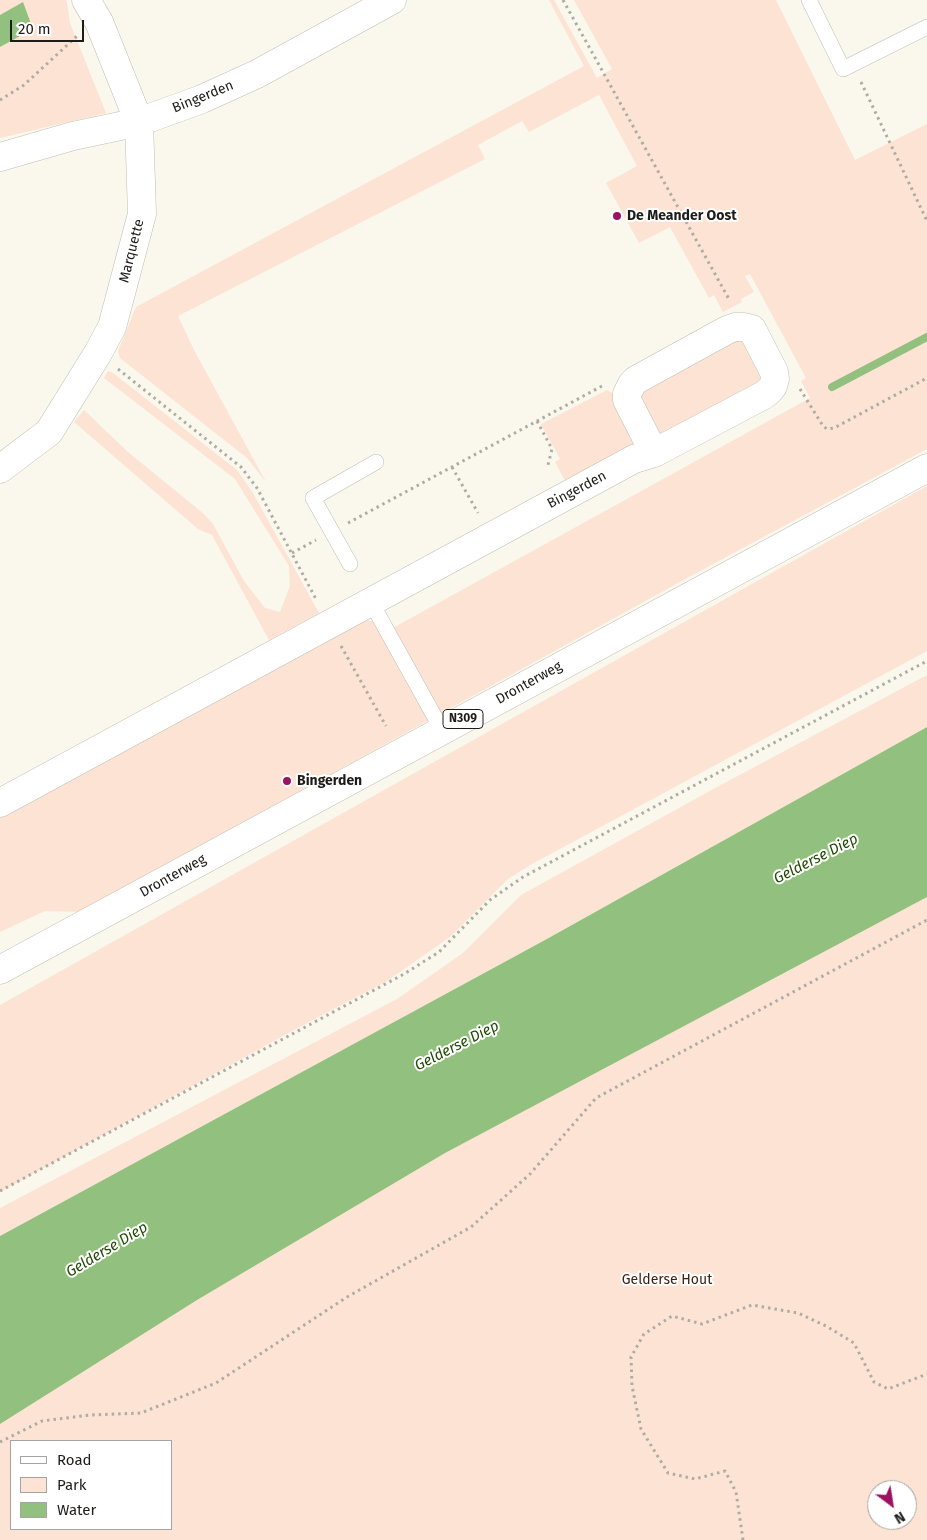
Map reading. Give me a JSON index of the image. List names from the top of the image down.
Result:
{
  "streets": {
    "street": [
      "Bingerden",
      "Marquette",
      "Dronterweg",
      "N309"
    ]
  },
  "crossings": [
    ["Bingerden", "Marquette"]
  ],
  "water": ["Gelderse Diep"],
  "parks": ["Gelderse Hout"],
  "places": ["De Meander Oost", "Bingerden"],
  "legend": ["Road", "Park", "Water"],
  "scale_bar": "20 m",
  "north": "bottom right"
}
